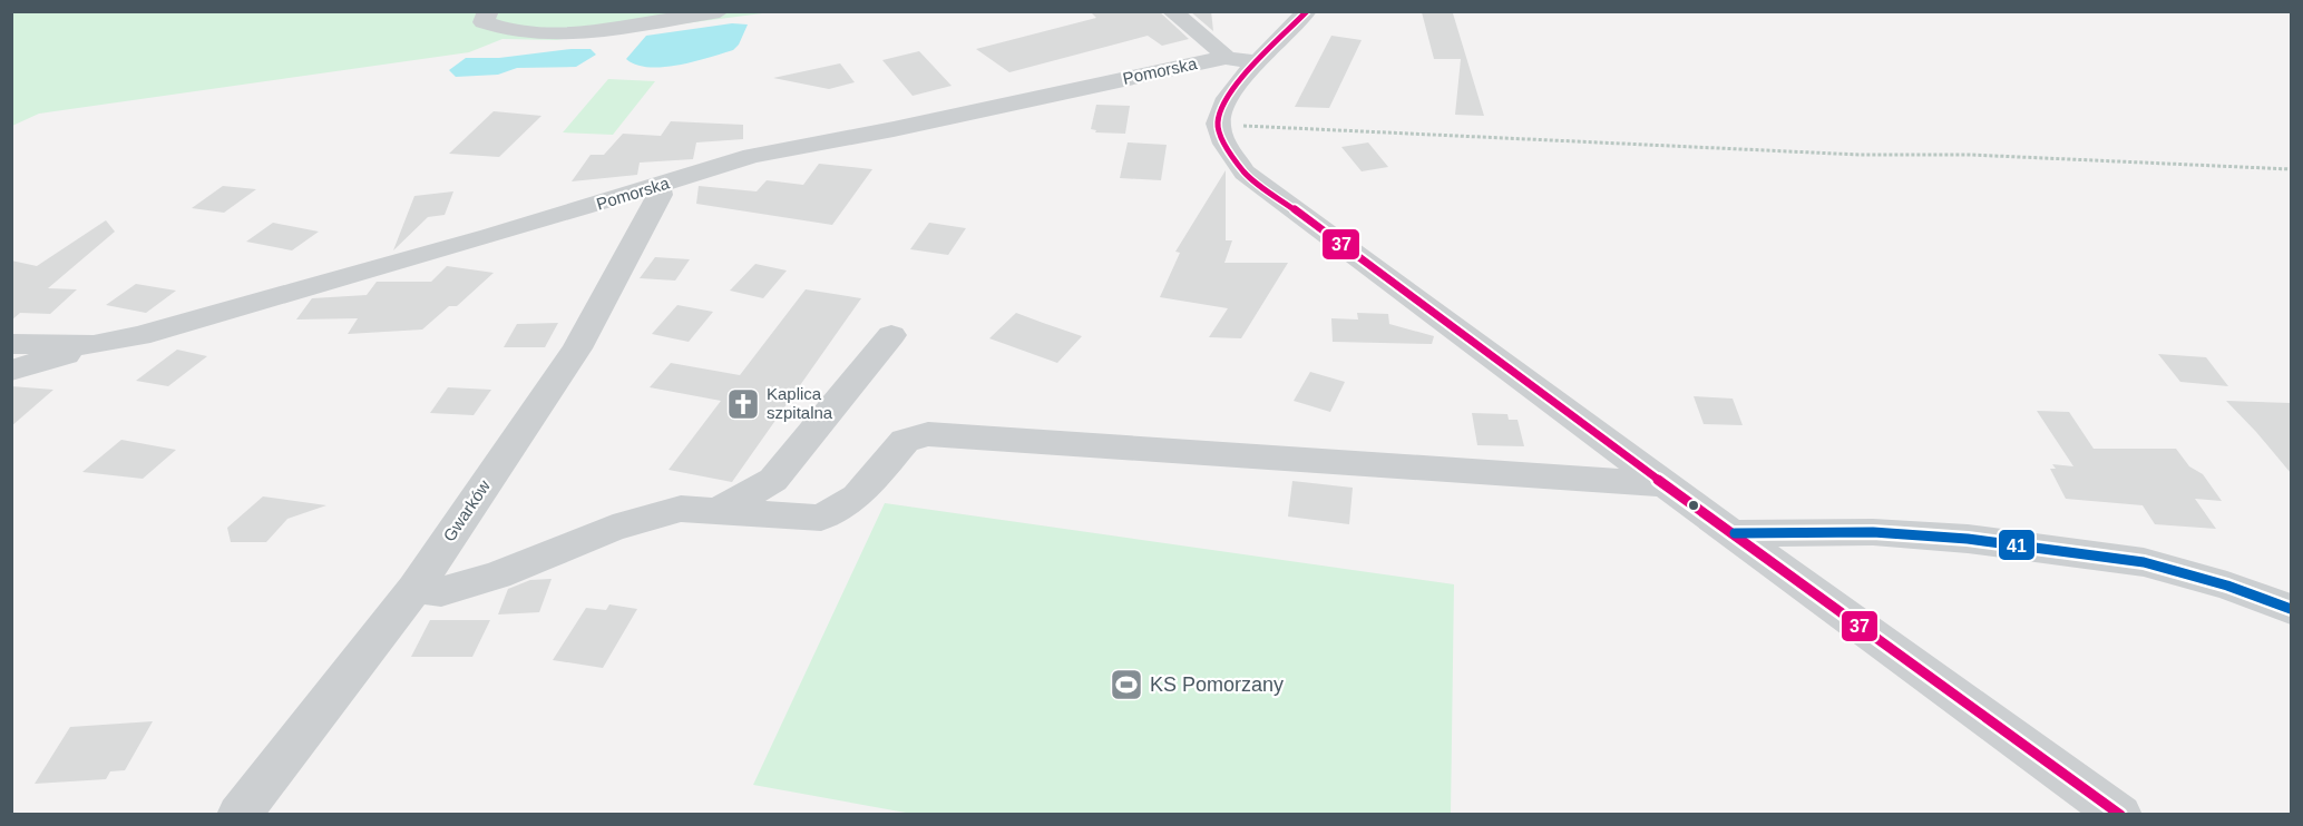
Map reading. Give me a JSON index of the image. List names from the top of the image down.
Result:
{
  "streets": {
    "street": ["Pomorska", "Gwarków"]
  },
  "crossings": [
    ["Pomorska", "Gwarków"]
  ],
  "places": {
    "church": ["Kaplica szpitalna"],
    "sports": ["KS Pomorzany"]
  },
  "lines": ["transit line 37", "transit line 41"]
}
